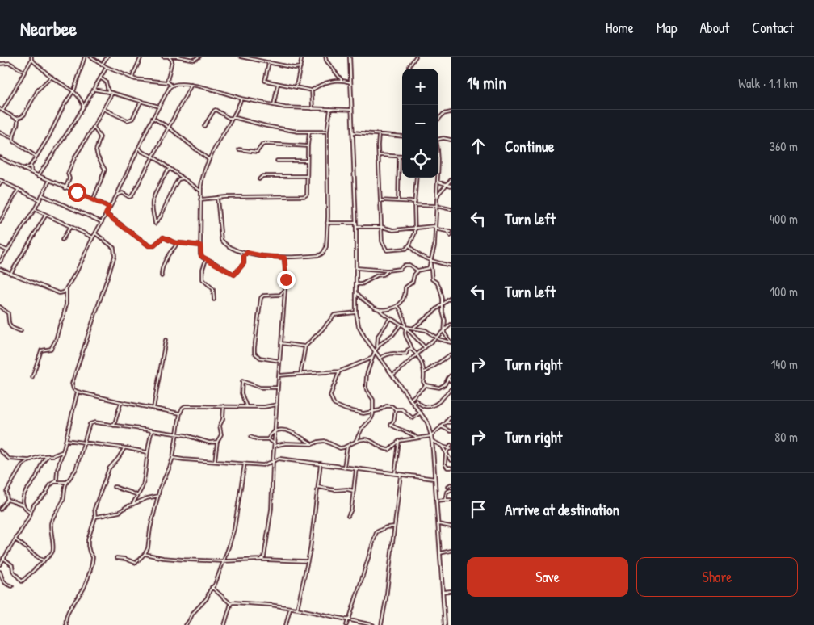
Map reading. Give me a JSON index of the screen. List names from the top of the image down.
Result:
{
  "page": {
    "header": "Nearbee",
    "nav": [
      "Home",
      "Map",
      "About",
      "Contact"
    ],
    "heading": ["14 min", "Walk · 1.1 km"],
    "map_buttons": ["+", "−"],
    "list": [
      ["Continue", "360 m"],
      ["Turn left", "400 m"],
      ["Turn left", "100 m"],
      ["Turn right", "140 m"],
      ["Turn right", "80 m"],
      "Arrive at destination"
    ],
    "buttons": ["Save", "Share"]
  }
}
